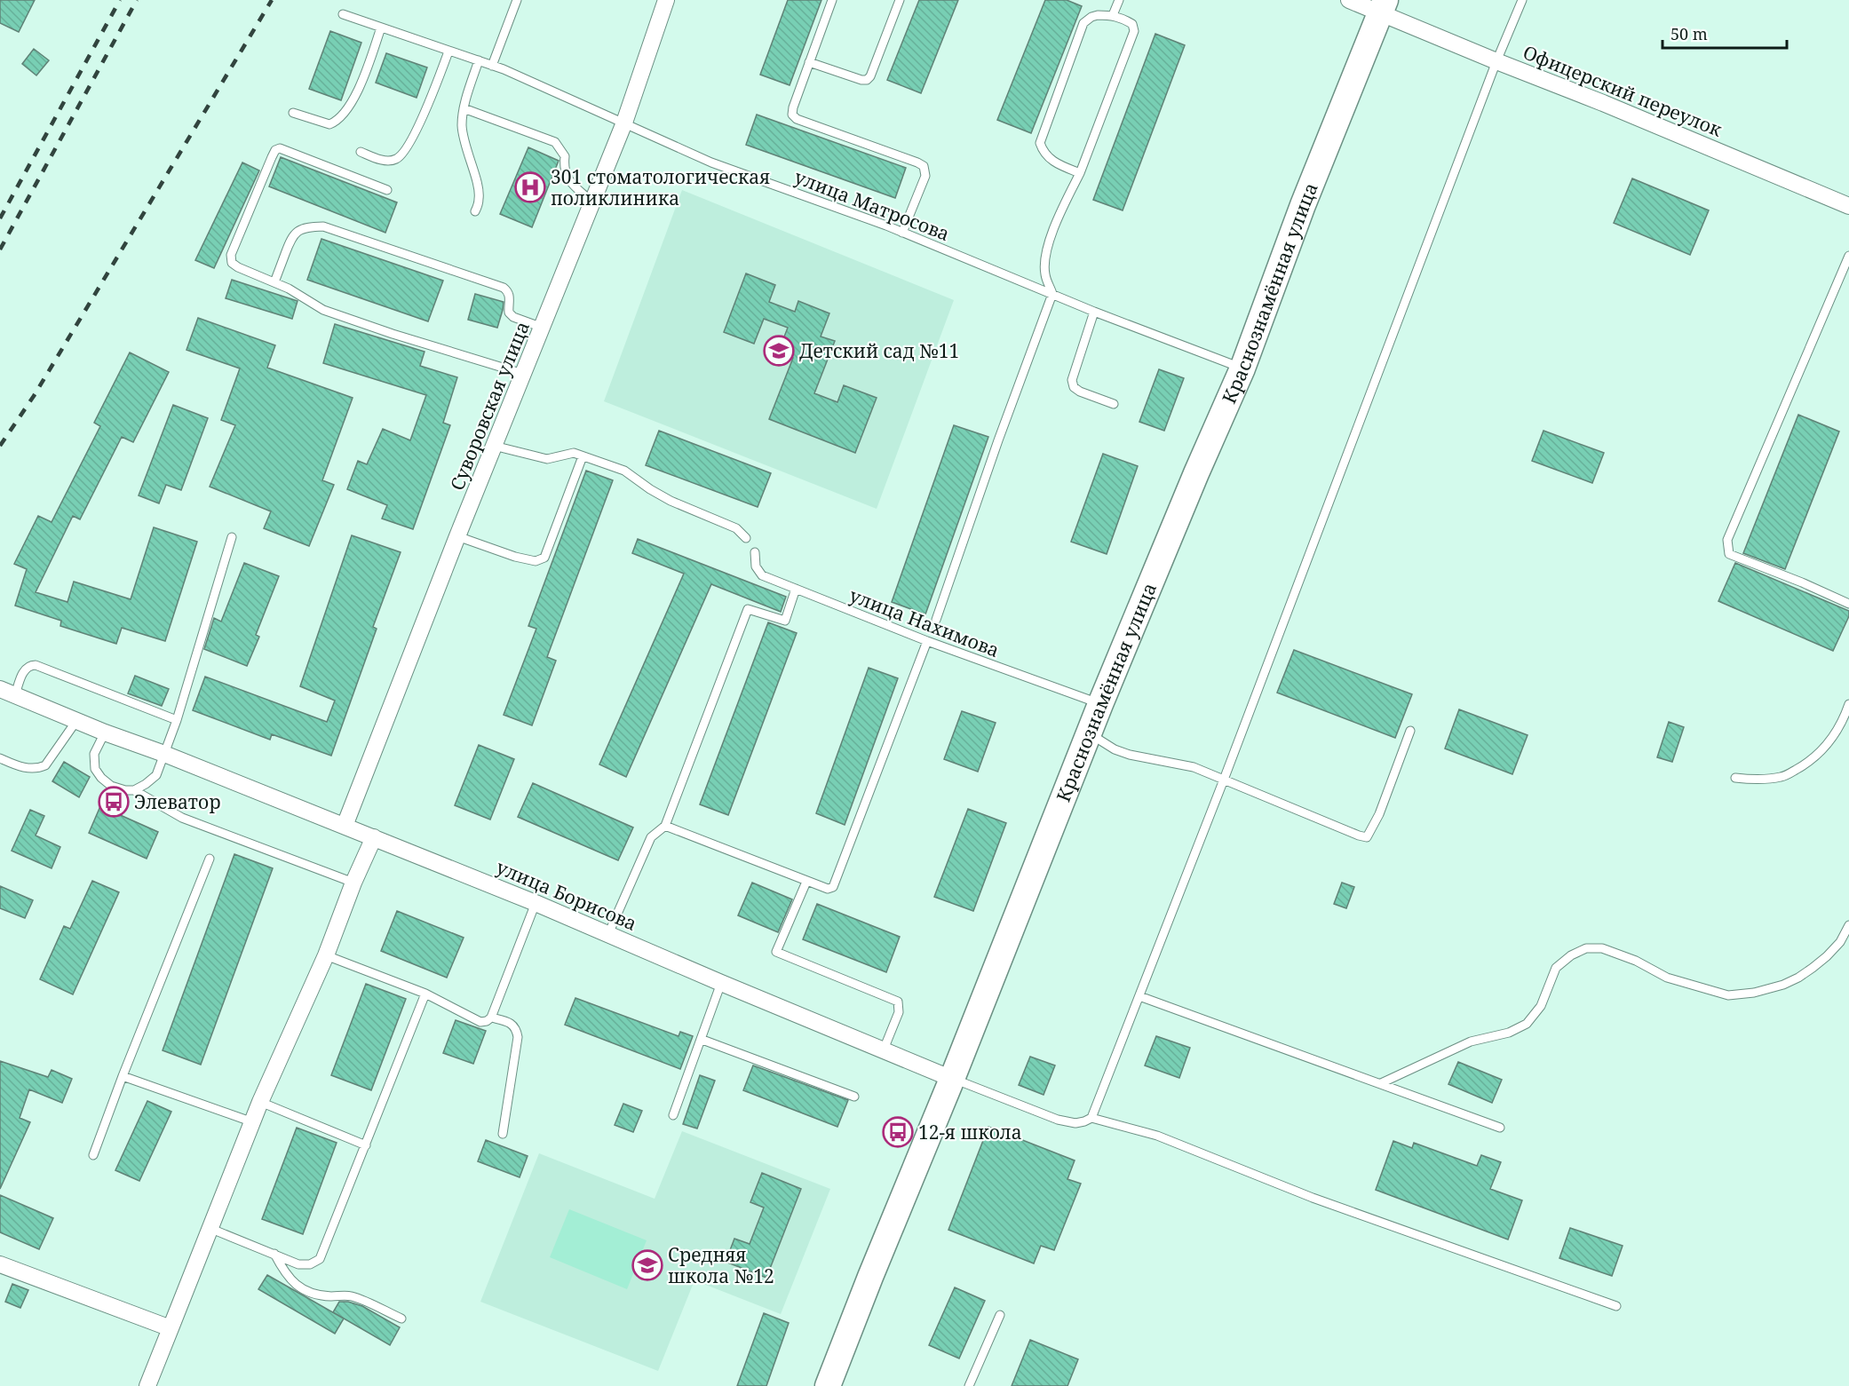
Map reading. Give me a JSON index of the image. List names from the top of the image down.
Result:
{
  "streets": {
    "main road": ["Краснознамённая улица"],
    "street": ["Офицерский переулок", "Суворовская улица", "улица Борисова"],
    "lane": ["улица Матросова", "улица Нахимова"]
  },
  "crossings": [
    ["Офицерский переулок", "Краснознамённая улица"],
    ["улица Матросова", "Краснознамённая улица"],
    ["улица Матросова", "Суворовская улица"],
    ["Краснознамённая улица", "улица Нахимова"],
    ["Краснознамённая улица", "улица Борисова"],
    ["Суворовская улица", "улица Борисова"]
  ],
  "places": {
    "hospital": ["301 стоматологическая поликлиника"],
    "school or university": ["Детский сад №11", "Средняя школа №12"],
    "bus stop": ["Элеватор", "12-я школа"]
  },
  "scale_bar": "50 m"
}
